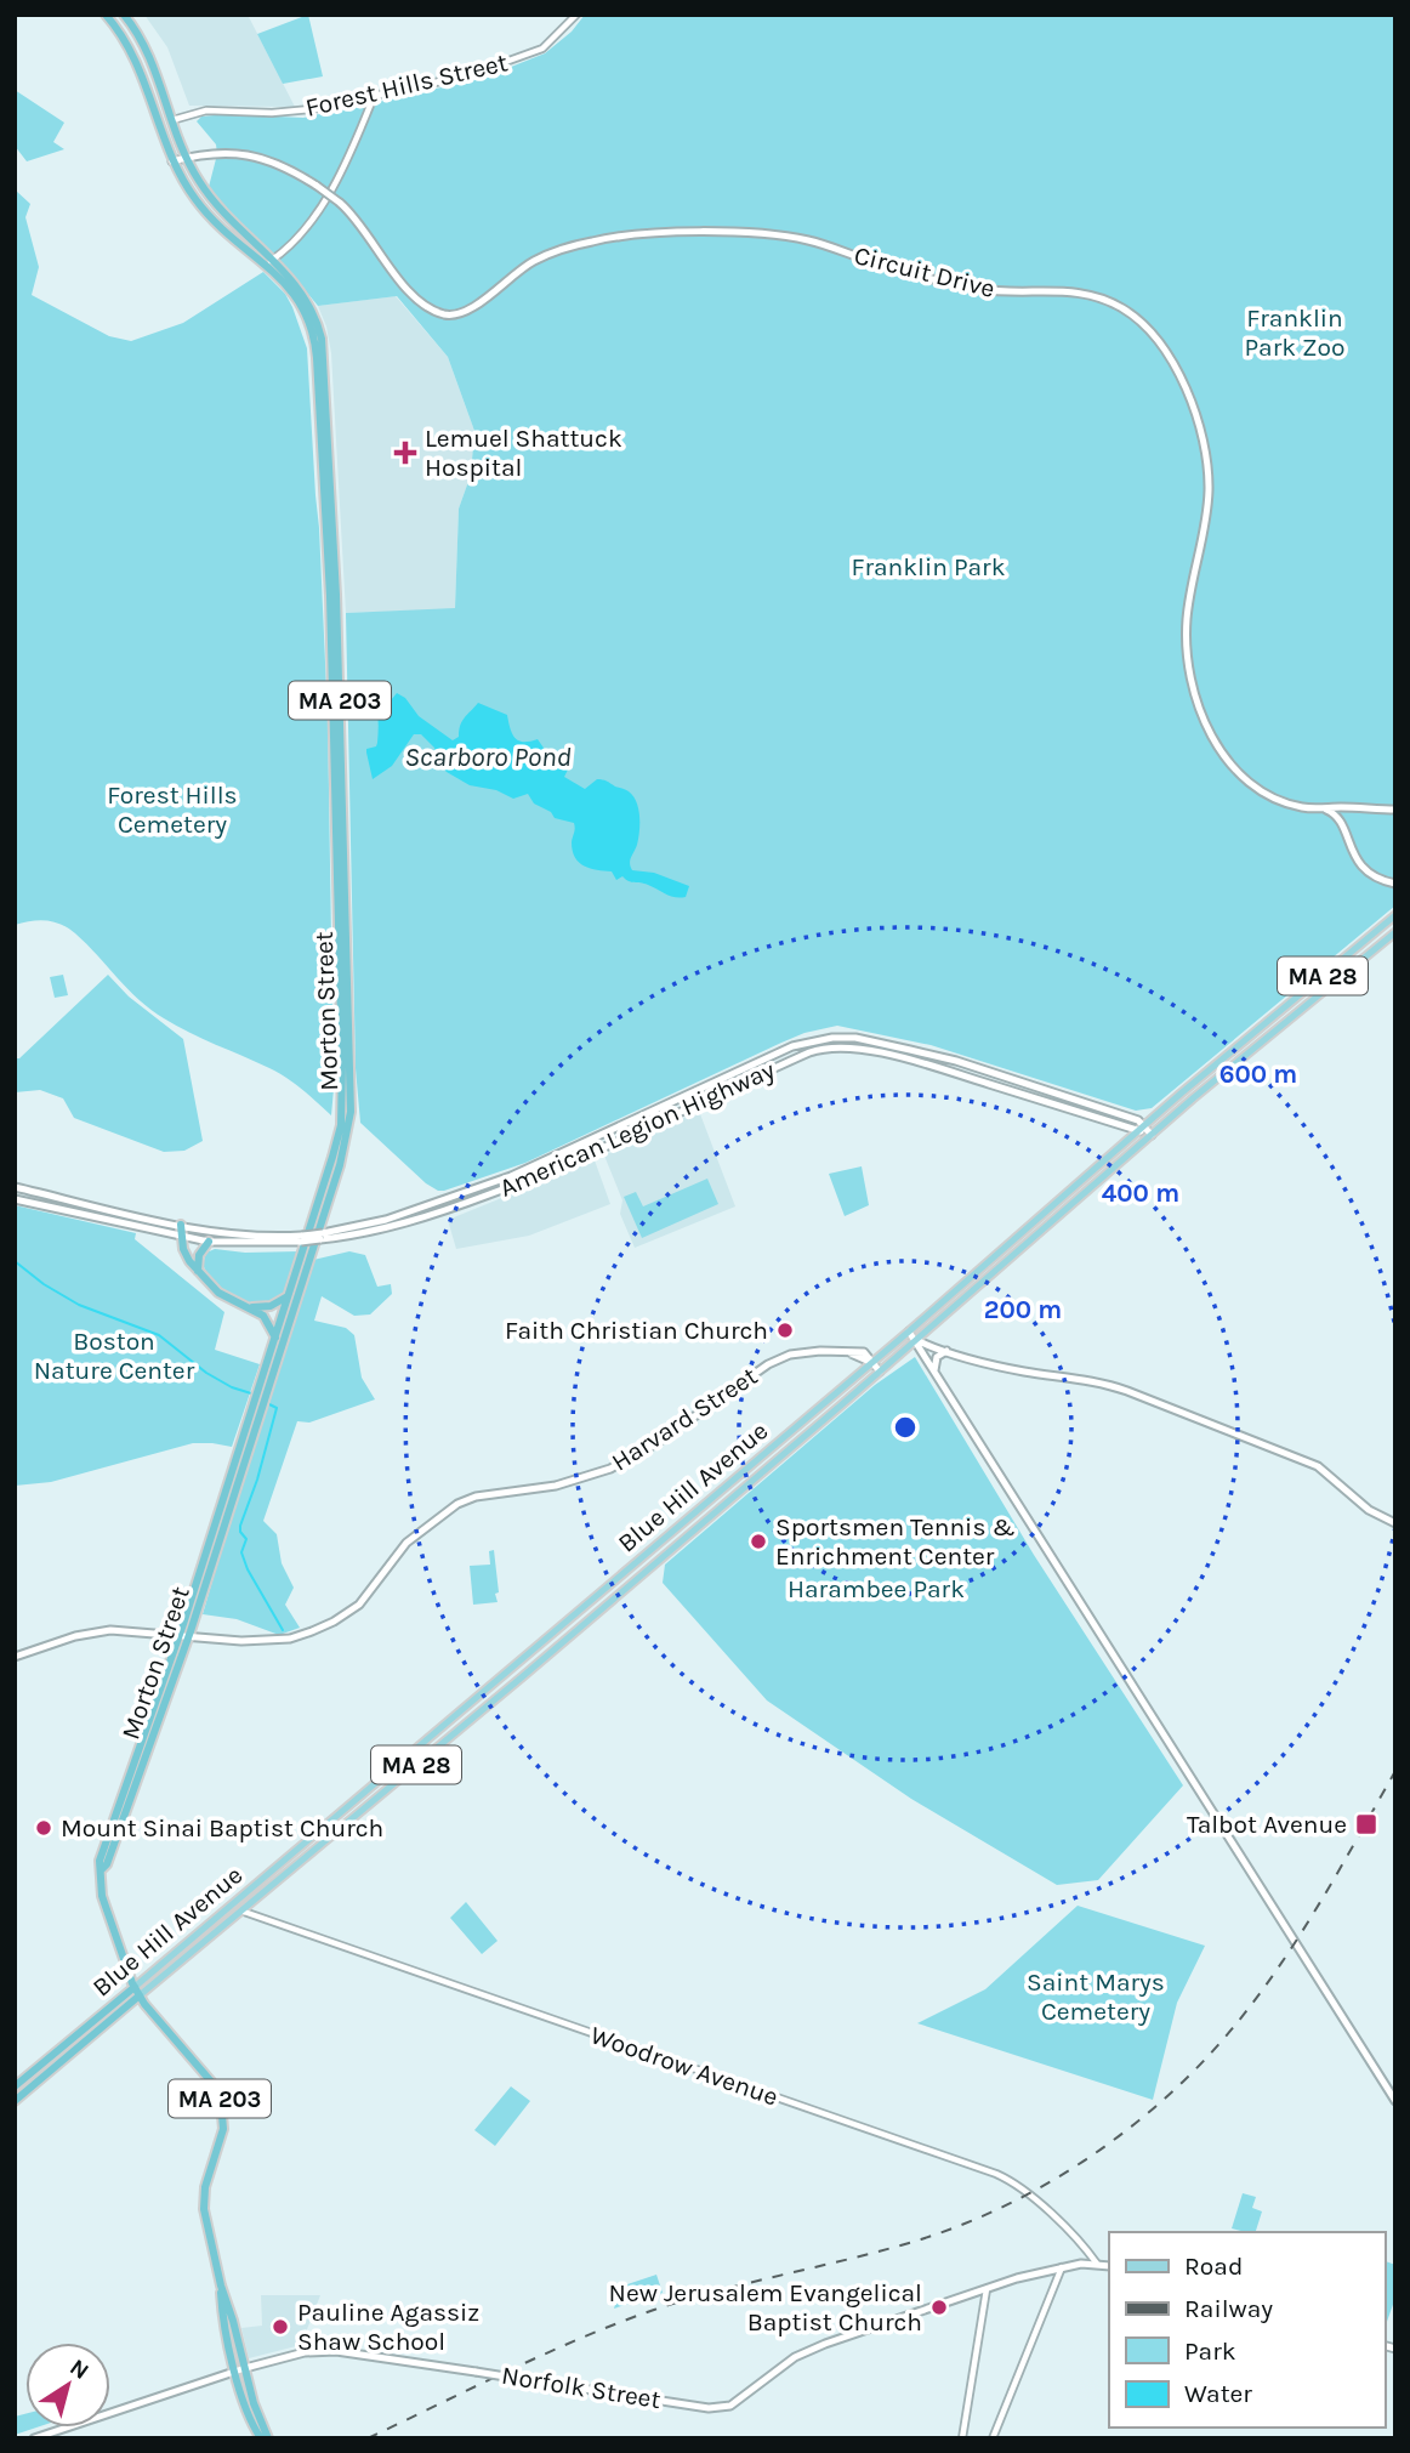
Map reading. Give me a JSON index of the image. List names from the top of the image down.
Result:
{
  "streets": {
    "highway": [
      "MA 203",
      "MA 28",
      "Morton Street",
      "Blue Hill Avenue"
    ],
    "main road": [
      "Circuit Drive",
      "American Legion Highway",
      "Harvard Street",
      "Norfolk Street"
    ],
    "street": ["Forest Hills Street", "Woodrow Avenue"]
  },
  "crossings": [
    ["Forest Hills Street", "MA 203"],
    ["Circuit Drive", "MA 203"],
    ["Circuit Drive", "Morton Street"],
    ["MA 203", "Morton Street"],
    ["Morton Street", "Harvard Street"],
    ["Morton Street", "Blue Hill Avenue"],
    ["Morton Street", "Norfolk Street"],
    ["American Legion Highway", "Blue Hill Avenue"],
    ["Harvard Street", "Blue Hill Avenue"],
    ["Blue Hill Avenue", "Woodrow Avenue"],
    ["Woodrow Avenue", "Norfolk Street"]
  ],
  "water": ["Scarboro Pond"],
  "parks": [
    "Franklin Park Zoo",
    "Franklin Park",
    "Forest Hills Cemetery",
    "Boston Nature Center",
    "Harambee Park",
    "Saint Marys Cemetery"
  ],
  "places": {
    "health": ["Lemuel Shattuck Hospital"],
    "other": [
      "Faith Christian Church",
      "Sportsmen Tennis & Enrichment Center",
      "Mount Sinai Baptist Church",
      "New Jerusalem Evangelical Baptist Church",
      "Pauline Agassiz Shaw School"
    ],
    "transit": ["Talbot Avenue"]
  },
  "legend": [
    "Road",
    "Railway",
    "Park",
    "Water"
  ],
  "north": "top right",
  "rings": ["600 m", "400 m", "200 m"]
}
